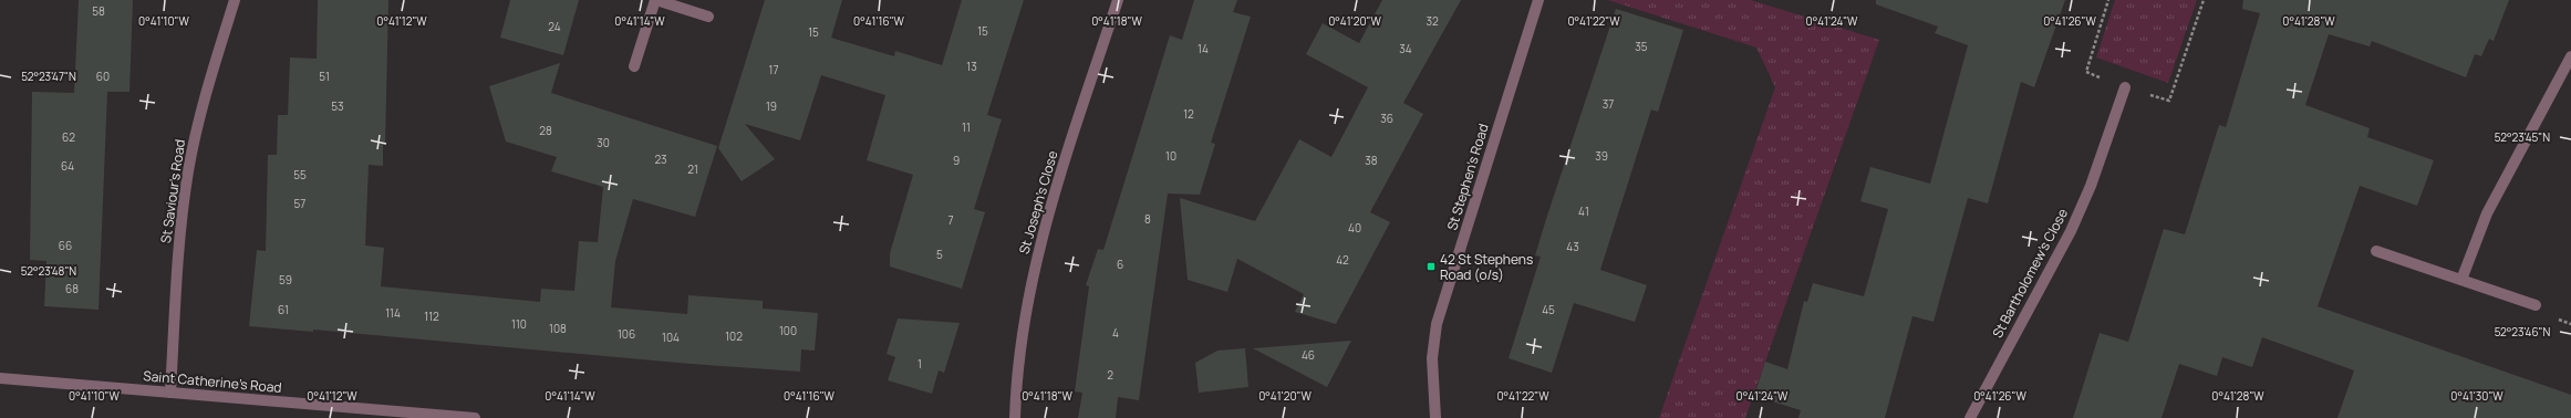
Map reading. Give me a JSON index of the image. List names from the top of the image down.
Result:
{
  "streets": {
    "street": [
      "St Stephen's Road",
      "St Saviour's Road",
      "St Joseph's Close",
      "St Bartholomew's Close",
      "Saint Catherine's Road"
    ]
  },
  "crossings": [
    ["St Saviour's Road", "Saint Catherine's Road"]
  ],
  "places": {
    "transit": ["42 St Stephens Road (o/s)"]
  },
  "house_numbers": [
    "58",
    "32",
    "24",
    "15",
    "15",
    "35",
    "14",
    "34",
    "13",
    "17",
    "60",
    "51",
    "37",
    "53",
    "19",
    "12",
    "36",
    "11",
    "28",
    "62",
    "30",
    "10",
    "39",
    "23",
    "9",
    "38",
    "64",
    "21",
    "55",
    "57",
    "41",
    "8",
    "7",
    "40",
    "66",
    "43",
    "5",
    "42",
    "6",
    "59",
    "68",
    "61",
    "45",
    "114",
    "112",
    "110",
    "108",
    "100",
    "4",
    "106",
    "102",
    "104",
    "46",
    "1",
    "2"
  ],
  "coordinates": [
    "0°41'10\"W",
    "0°41'12\"W",
    "0°41'14\"W",
    "0°41'16\"W",
    "0°41'18\"W",
    "0°41'20\"W",
    "0°41'22\"W",
    "0°41'24\"W",
    "0°41'26\"W",
    "0°41'28\"W",
    "52°23'47\"N",
    "52°23'45\"N",
    "52°23'48\"N",
    "52°23'46\"N",
    "0°41'30\"W"
  ]
}
